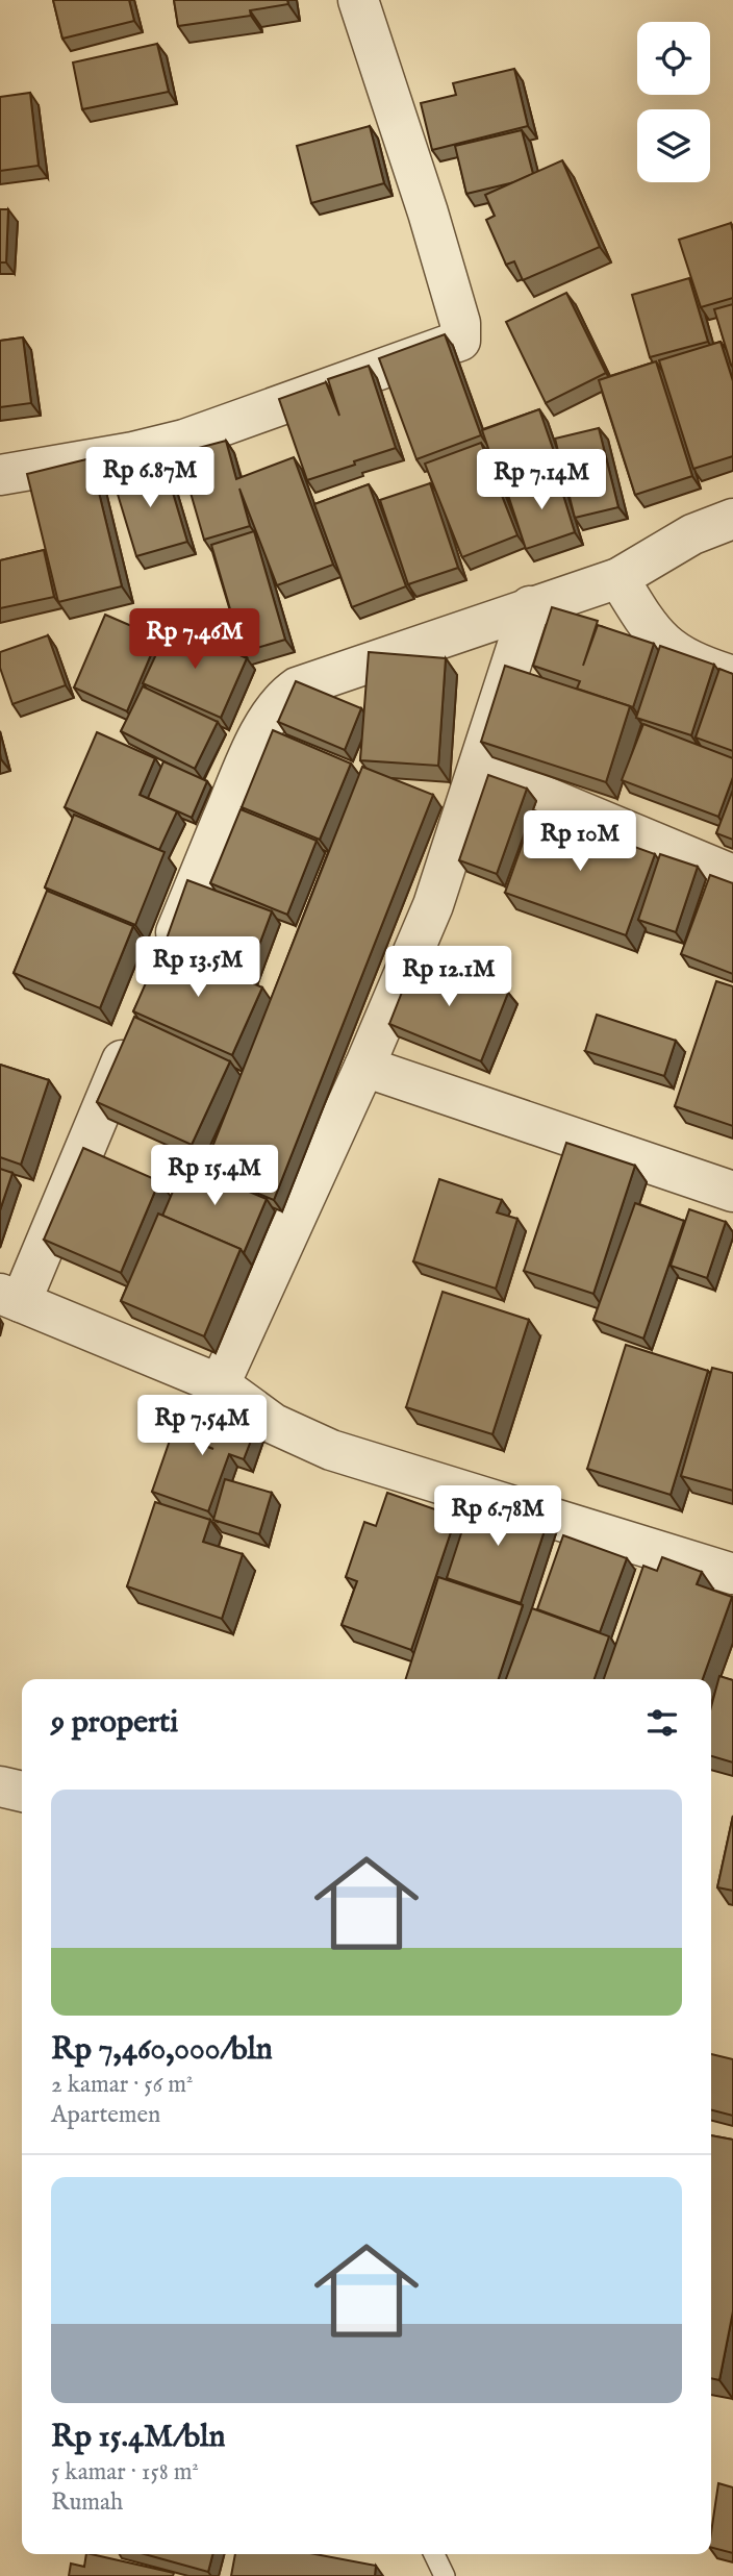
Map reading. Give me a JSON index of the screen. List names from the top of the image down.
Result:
{
  "page": {
    "price": [
      "Rp 6.87M",
      "Rp 7.14M",
      "Rp 7.46M",
      "Rp 10M",
      "Rp 13.5M",
      "Rp 12.1M",
      "Rp 15.4M",
      "Rp 7.54M",
      "Rp 6.78M"
    ],
    "heading": "9 properti",
    "list": [
      {
        "name": "Rp 7,460,000/bln",
        "note": "2 kamar · 56 m² · Apartemen"
      },
      {
        "name": "Rp 15.4M/bln",
        "note": "5 kamar · 158 m² · Rumah"
      }
    ]
  }
}
